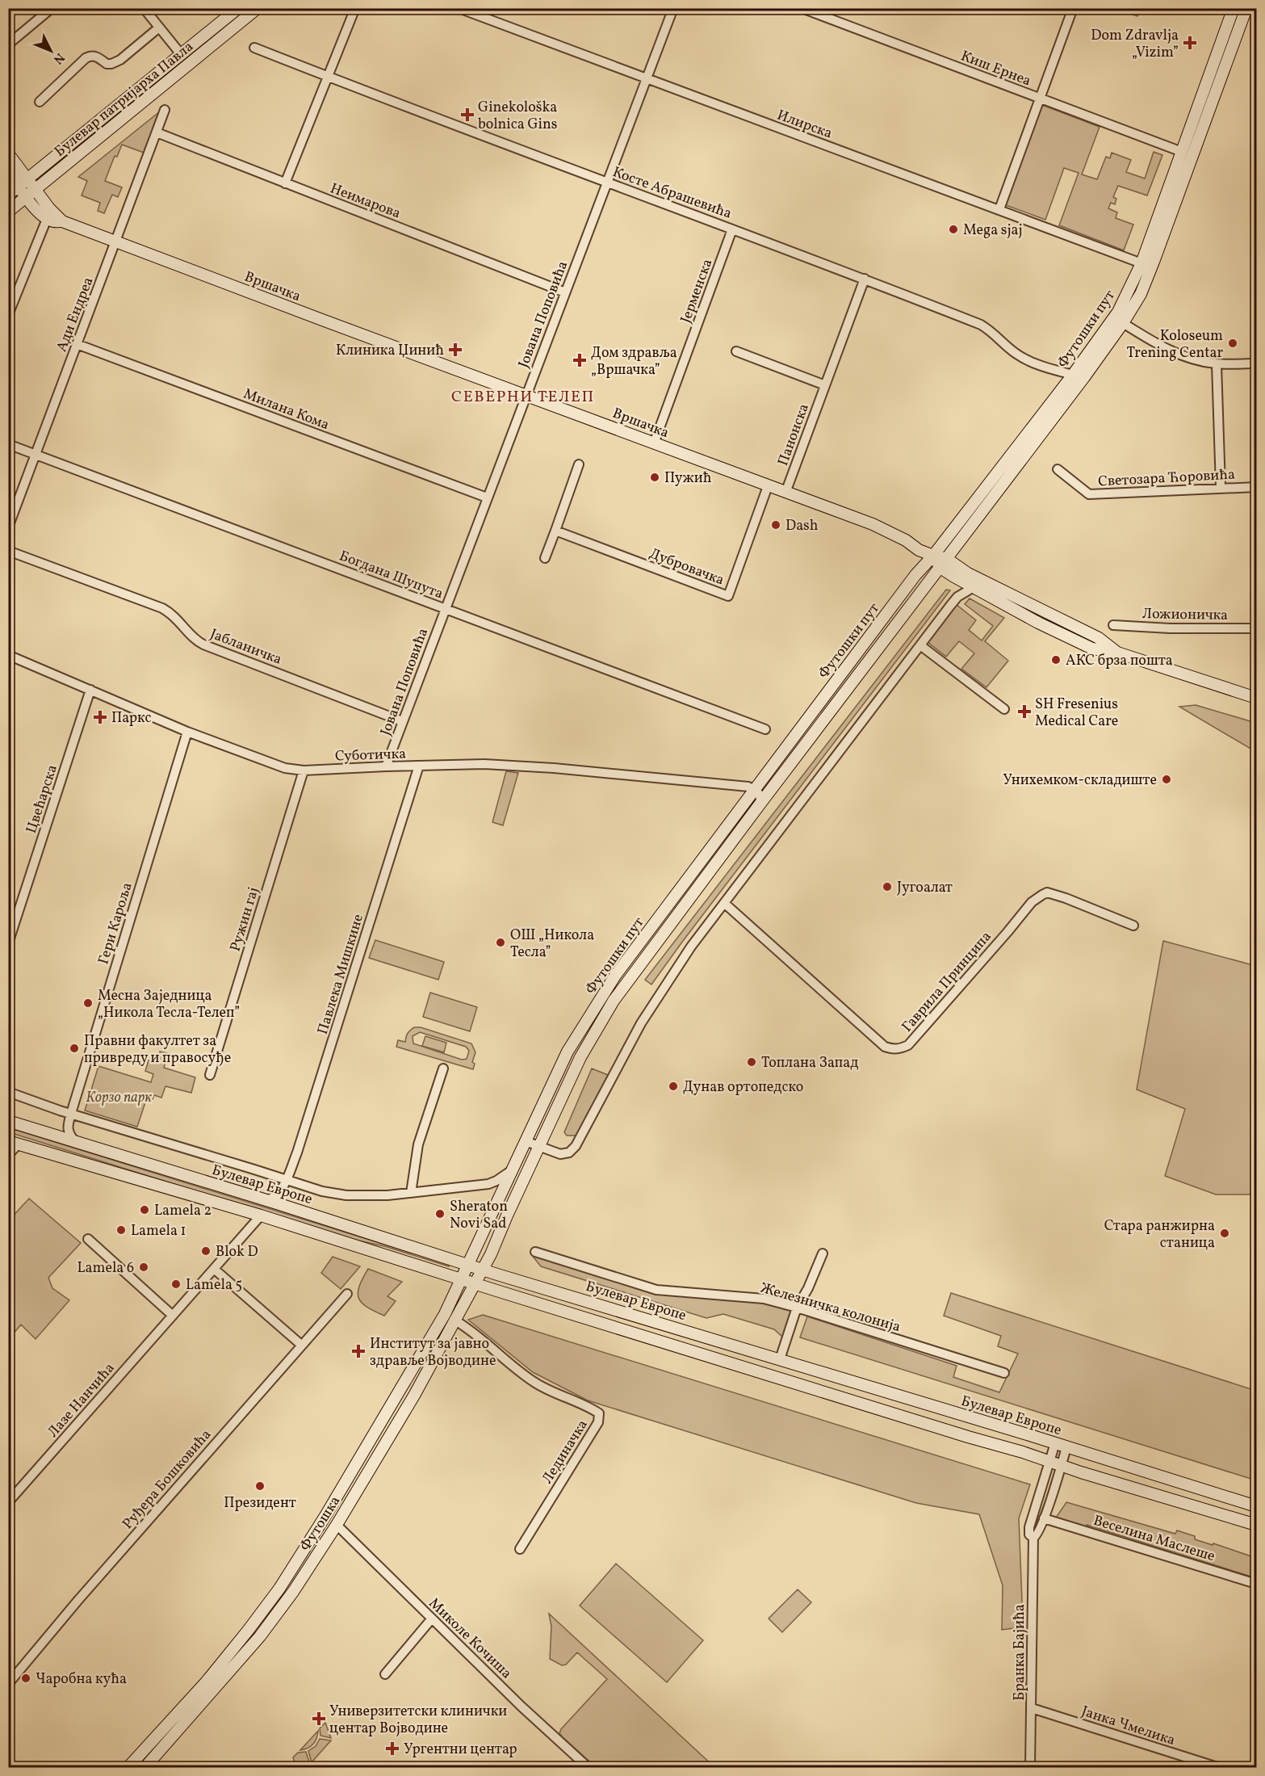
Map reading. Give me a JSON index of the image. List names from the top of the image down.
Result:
{
  "streets": {
    "main road": [
      "Булевар патријарха Павла",
      "Вршачка",
      "Футошки пут",
      "Булевар Европе",
      "Футошка"
    ],
    "street": [
      "Киш Ернеа",
      "Илирска",
      "Косте Абрашевића",
      "Неимарова",
      "Јерменска",
      "Ади Ендреа",
      "Јована Поповића",
      "Милана Кома",
      "Панонска",
      "Светозара Ћоровића",
      "Дубровачка",
      "Богдана Шупута",
      "Ложионичка",
      "Јабланичка",
      "Суботичка",
      "Цвећарска",
      "Ружин гај",
      "Гери Кароља",
      "Павлека Мишкине",
      "Гаврила Принципа",
      "Железничка колонија",
      "Лазе Нанчића",
      "Лединачка",
      "Руђера Бошковића",
      "Веселина Маслеше",
      "Миколе Кочиша",
      "Бранка Бајића",
      "Јанка Чмелика"
    ]
  },
  "crossings": [
    ["Киш Ернеа", "Футошки пут"],
    ["Илирска", "Јована Поповића"],
    ["Илирска", "Футошки пут"],
    ["Косте Абрашевића", "Јерменска"],
    ["Косте Абрашевића", "Јована Поповића"],
    ["Косте Абрашевића", "Футошки пут"],
    ["Косте Абрашевића", "Панонска"],
    ["Неимарова", "Ади Ендреа"],
    ["Неимарова", "Јована Поповића"],
    ["Вршачка", "Јерменска"],
    ["Вршачка", "Ади Ендреа"],
    ["Вршачка", "Јована Поповића"],
    ["Вршачка", "Футошки пут"],
    ["Вршачка", "Панонска"],
    ["Вршачка", "Дубровачка"],
    ["Ади Ендреа", "Милана Кома"],
    ["Ади Ендреа", "Богдана Шупута"],
    ["Јована Поповића", "Милана Кома"],
    ["Јована Поповића", "Богдана Шупута"],
    ["Јована Поповића", "Јабланичка"],
    ["Јована Поповића", "Суботичка"],
    ["Футошки пут", "Суботичка"],
    ["Футошки пут", "Булевар Европе"],
    ["Футошки пут", "Футошка"],
    ["Суботичка", "Цвећарска"],
    ["Суботичка", "Ружин гај"],
    ["Суботичка", "Гери Кароља"],
    ["Суботичка", "Павлека Мишкине"],
    ["Гери Кароља", "Булевар Европе"],
    ["Павлека Мишкине", "Булевар Европе"],
    ["Булевар Европе", "Футошка"],
    ["Булевар Европе", "Бранка Бајића"],
    ["Лединачка", "Футошка"],
    ["Футошка", "Миколе Кочиша"],
    ["Веселина Маслеше", "Бранка Бајића"],
    ["Бранка Бајића", "Јанка Чмелика"]
  ],
  "districts": ["СЕВЕРНИ ТЕЛЕП"],
  "parks": ["Корзо парк"],
  "places": {
    "health": [
      "Dom Zdravlja „Vizim”",
      "Ginekološka bolnica Gins",
      "Клиника Џинић",
      "Дом здравља „Вршачка”",
      "SH Fresenius Medical Care",
      "Паркс",
      "Институт за јавно здравље Војводине",
      "Универзитетски клинички центар Војводине",
      "Ургентни центар"
    ],
    "other": [
      "Mega sjaj",
      "Koloseum Trening Centar",
      "Пужић",
      "Dash",
      "АКС брза пошта",
      "Унихемком-складиште",
      "Југоалат",
      "ОШ „Никола Тесла”",
      "Месна Заједница „Никола Тесла-Телеп”",
      "Правни факултет за привреду и правосуђе",
      "Топлана Запад",
      "Дунав ортопедско",
      "Lamela 2",
      "Sheraton Novi Sad",
      "Lamela 1",
      "Стара ранжирна станица",
      "Blok D",
      "Lamela 6",
      "Lamela 5",
      "Президент",
      "Чаробна кућа"
    ]
  },
  "north": "bottom right"
}
